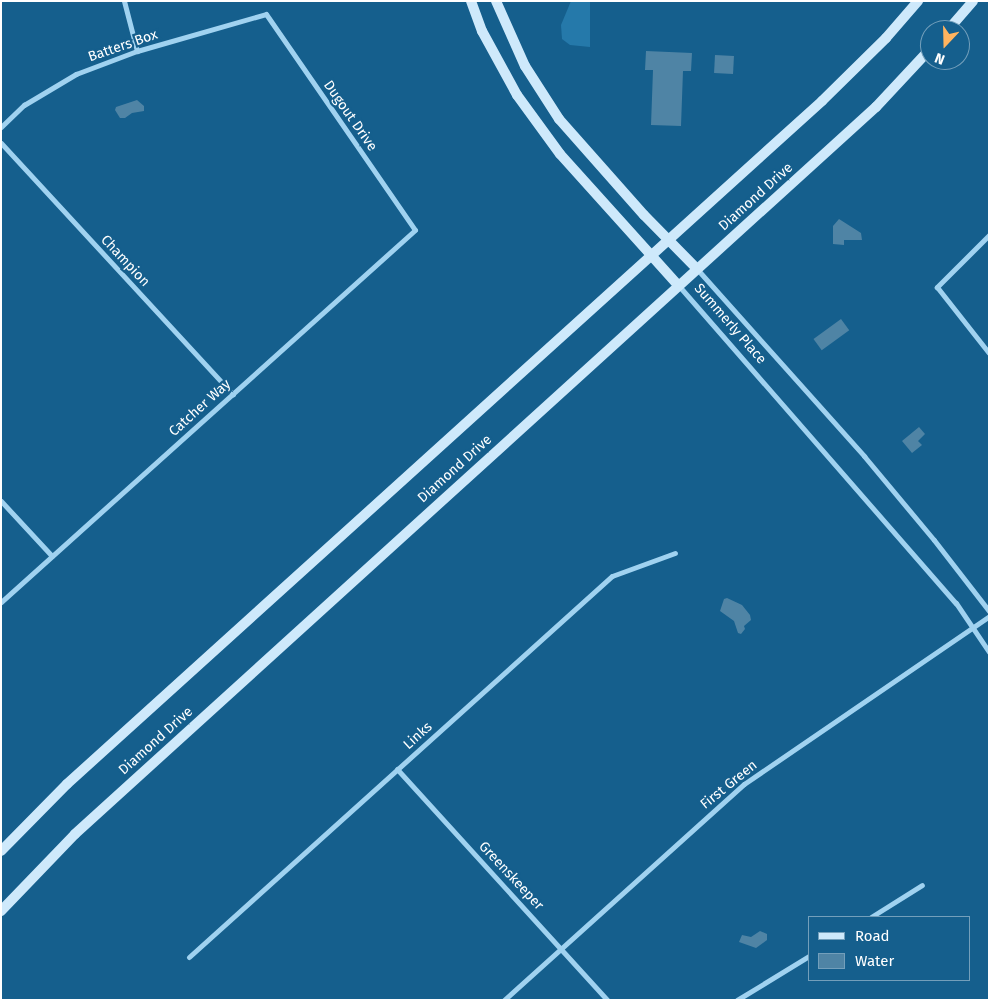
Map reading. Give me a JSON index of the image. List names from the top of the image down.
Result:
{
  "streets": {
    "street": [
      "Batters Box",
      "Dugout Drive",
      "Diamond Drive",
      "Champion",
      "Summerly Place",
      "Catcher Way",
      "Links",
      "First Green",
      "Greenskeeper"
    ]
  },
  "crossings": [
    ["Batters Box", "Dugout Drive"],
    ["Dugout Drive", "Catcher Way"],
    ["Diamond Drive", "Summerly Place"],
    ["Champion", "Catcher Way"],
    ["Summerly Place", "First Green"],
    ["Links", "Greenskeeper"],
    ["First Green", "Greenskeeper"]
  ],
  "legend": ["Road", "Water"],
  "north": "bottom"
}
